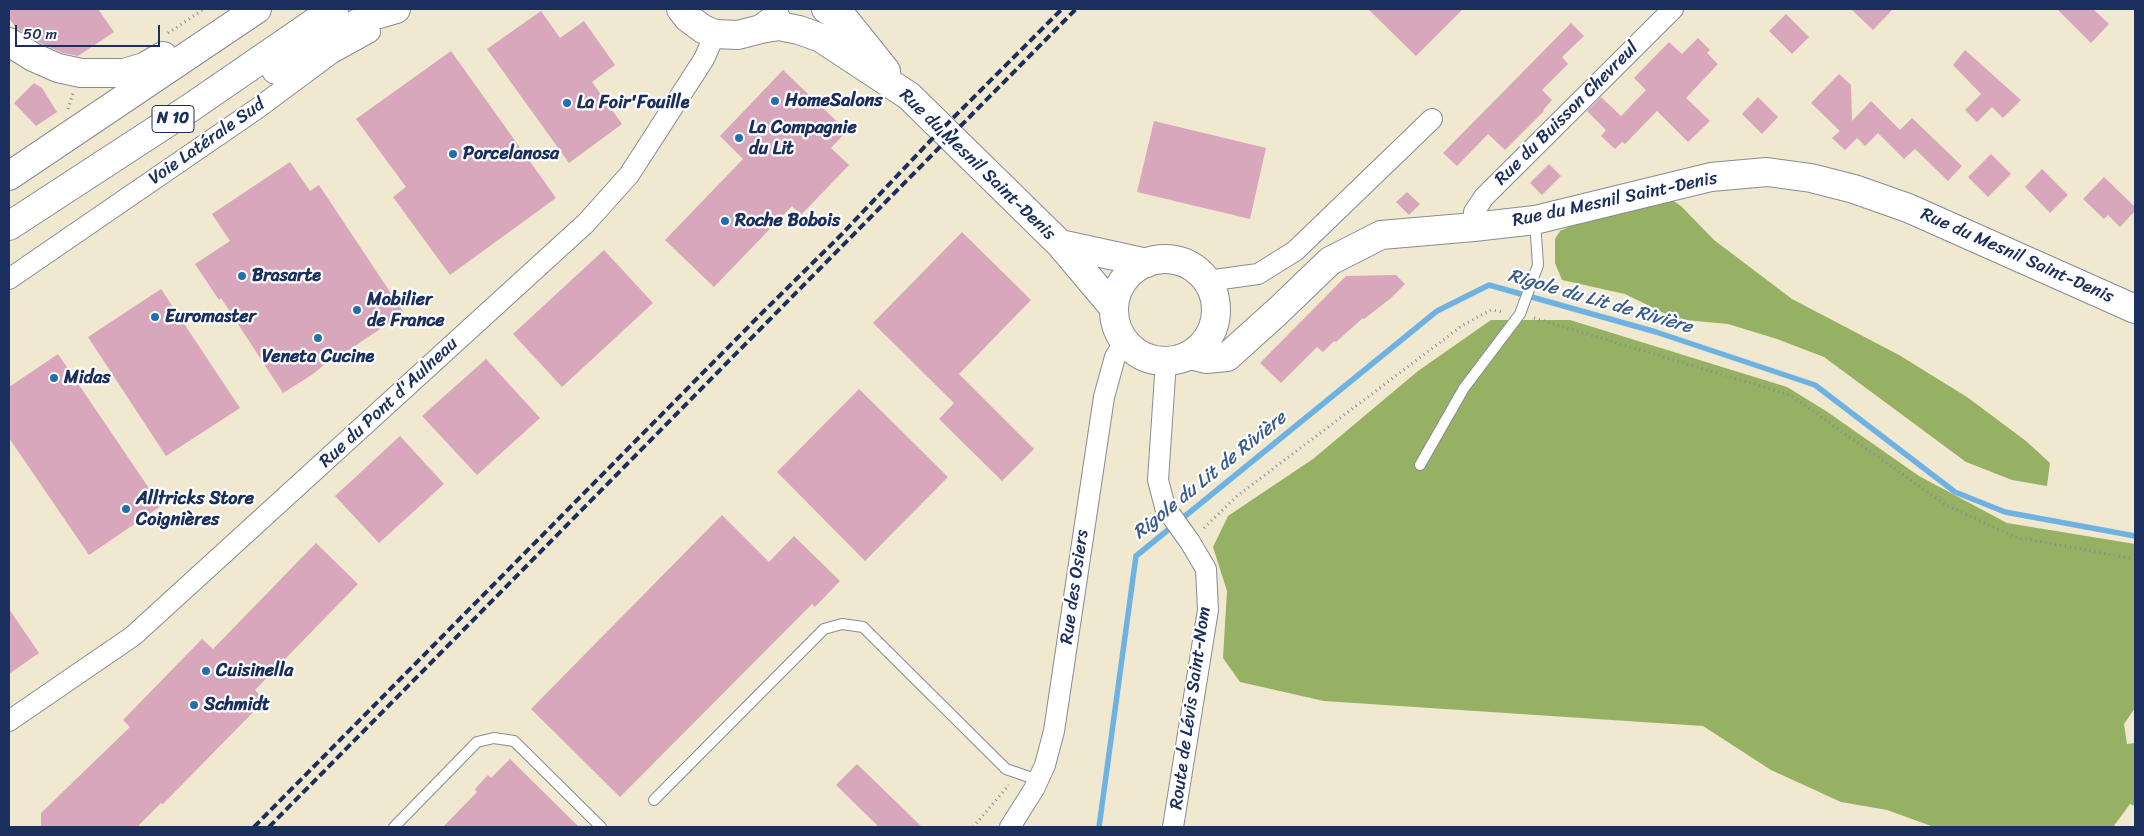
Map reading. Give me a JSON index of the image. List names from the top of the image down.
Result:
{
  "streets": {
    "street": [
      "Rue du Buisson Chevreul",
      "N 10",
      "Voie Latérale Sud",
      "Rue du Mesnil Saint-Denis",
      "Rue du Pont d'Aulneau",
      "Rue des Osiers",
      "Route de Lévis Saint-Nom"
    ]
  },
  "crossings": [
    ["Rue du Buisson Chevreul", "Rue du Mesnil Saint-Denis"],
    ["Rue du Mesnil Saint-Denis", "Rue du Pont d'Aulneau"],
    ["Rue du Mesnil Saint-Denis", "Rue des Osiers"],
    ["Rue du Mesnil Saint-Denis", "Route de Lévis Saint-Nom"],
    ["Rue des Osiers", "Route de Lévis Saint-Nom"]
  ],
  "water": ["Rigole du Lit de Rivière"],
  "places": [
    "HomeSalons",
    "La Foir'Fouille",
    "La Compagnie du Lit",
    "Porcelanosa",
    "Roche Bobois",
    "Brasarte",
    "Mobilier de France",
    "Euromaster",
    "Veneta Cucine",
    "Midas",
    "Alltricks Store Coignières",
    "Cuisinella",
    "Schmidt"
  ],
  "scale_bar": "50 m"
}
